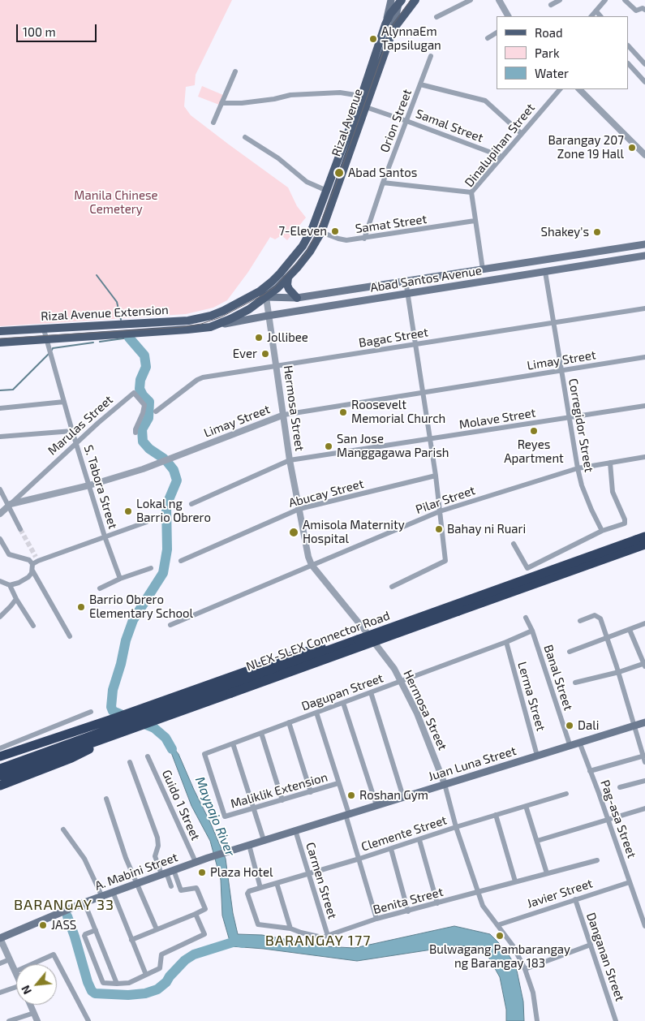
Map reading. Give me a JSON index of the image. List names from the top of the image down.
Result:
{
  "streets": {
    "highway": ["NLEX-SLEX Connector Road"],
    "main road": [
      "Rizal Avenue",
      "Abad Santos Avenue",
      "Rizal Avenue Extension",
      "Juan Luna Street",
      "A. Mabini Street"
    ],
    "street": [
      "Orion Street",
      "Samal Street",
      "Dinalupihan Street",
      "Samat Street",
      "Bagac Street",
      "Limay Street",
      "Hermosa Street",
      "Molave Street",
      "Marulas Street",
      "Corregidor Street",
      "S. Tabora Street",
      "Abucay Street",
      "Pilar Street",
      "Banal Street",
      "Dagupan Street",
      "Lerma Street",
      "Maliklik Extension",
      "Guido 1 Street",
      "Pag-asa Street",
      "Clemente Street",
      "Carmen Street",
      "Javier Street",
      "Benita Street",
      "Danganan Street"
    ]
  },
  "crossings": [
    ["Orion Street", "Samal Street"],
    ["Orion Street", "Samat Street"],
    ["Rizal Avenue", "Samal Street"],
    ["Rizal Avenue", "Samat Street"],
    ["Rizal Avenue", "Abad Santos Avenue"],
    ["Rizal Avenue", "Rizal Avenue Extension"],
    ["Rizal Avenue", "Hermosa Street"],
    ["Samal Street", "Dinalupihan Street"],
    ["Dinalupihan Street", "Samat Street"],
    ["Dinalupihan Street", "Abad Santos Avenue"],
    ["Abad Santos Avenue", "Rizal Avenue Extension"],
    ["Abad Santos Avenue", "Hermosa Street"],
    ["Abad Santos Avenue", "Corregidor Street"],
    ["Rizal Avenue Extension", "S. Tabora Street"],
    ["Bagac Street", "Hermosa Street"],
    ["Bagac Street", "Corregidor Street"],
    ["Limay Street", "Hermosa Street"],
    ["Limay Street", "Marulas Street"],
    ["Limay Street", "Corregidor Street"],
    ["Limay Street", "S. Tabora Street"],
    ["Hermosa Street", "Molave Street"],
    ["Hermosa Street", "Abucay Street"],
    ["Hermosa Street", "Pilar Street"],
    ["Hermosa Street", "Dagupan Street"],
    ["Hermosa Street", "Juan Luna Street"],
    ["Hermosa Street", "Clemente Street"],
    ["Hermosa Street", "Javier Street"],
    ["Hermosa Street", "Benita Street"],
    ["Molave Street", "Corregidor Street"],
    ["Marulas Street", "S. Tabora Street"],
    ["Corregidor Street", "Pilar Street"],
    ["Banal Street", "Dagupan Street"],
    ["Banal Street", "Juan Luna Street"],
    ["Dagupan Street", "Lerma Street"],
    ["Dagupan Street", "Maliklik Extension"],
    ["Lerma Street", "Juan Luna Street"],
    ["Juan Luna Street", "Pag-asa Street"],
    ["Juan Luna Street", "A. Mabini Street"],
    ["Juan Luna Street", "Carmen Street"],
    ["Guido 1 Street", "A. Mabini Street"],
    ["Pag-asa Street", "Javier Street"],
    ["Clemente Street", "Carmen Street"],
    ["Clemente Street", "Benita Street"],
    ["Carmen Street", "Benita Street"],
    ["Javier Street", "Danganan Street"]
  ],
  "districts": ["BARANGAY 33", "BARANGAY 177"],
  "water": ["Maypajo River"],
  "parks": ["Manila Chinese Cemetery"],
  "places": [
    "AlynnaEm Tapsilugan",
    "Barangay 207 Zone 19 Hall",
    "Abad Santos",
    "7-Eleven",
    "Shakey's",
    "Jollibee",
    "Ever",
    "Roosevelt Memorial Church",
    "Reyes Apartment",
    "San Jose Manggagawa Parish",
    "Lokal ng Barrio Obrero",
    "Bahay ni Ruari",
    "Amisola Maternity Hospital",
    "Barrio Obrero Elementary School",
    "Dali",
    "Roshan Gym",
    "Plaza Hotel",
    "JASS",
    "Bulwagang Pambarangay ng Barangay 183"
  ],
  "legend": ["Road", "Park", "Water"],
  "scale_bar": "100 m",
  "north": "bottom left"
}
